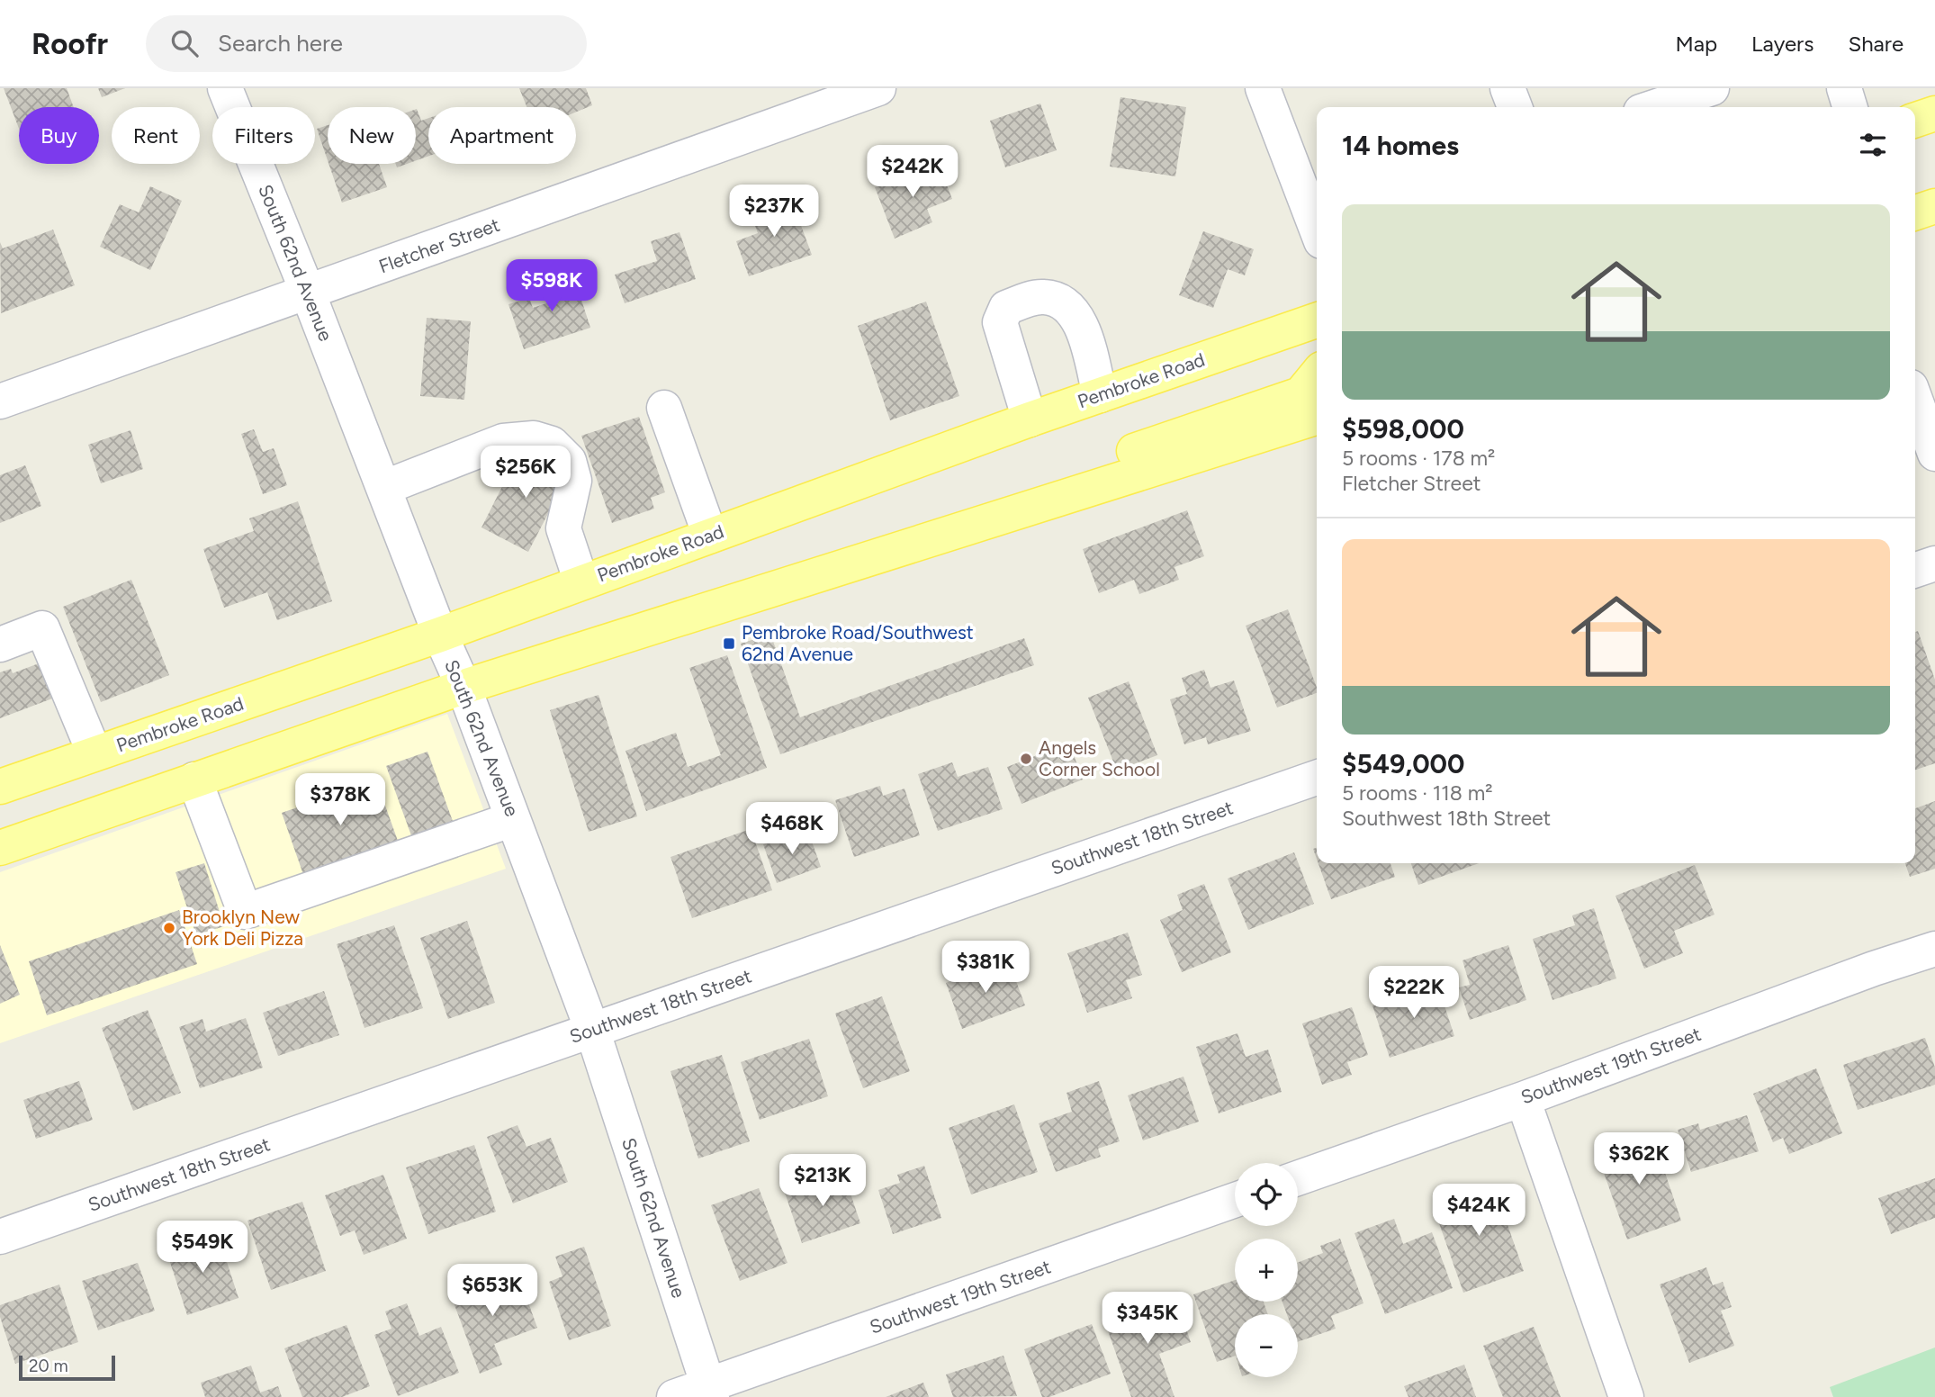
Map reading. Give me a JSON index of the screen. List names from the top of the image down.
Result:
{
  "streets": {
    "main road": ["Pembroke Road"],
    "street": [
      "Fletcher Street",
      "South 62nd Avenue",
      "Southwest 18th Street",
      "Southwest 19th Street"
    ]
  },
  "crossings": [
    ["Fletcher Street", "South 62nd Avenue"],
    ["South 62nd Avenue", "Pembroke Road"],
    ["South 62nd Avenue", "Southwest 18th Street"],
    ["South 62nd Avenue", "Southwest 19th Street"]
  ],
  "places": {
    "transit": ["Pembroke Road/Southwest 62nd Avenue"],
    "other": ["Angels Corner School", "Brooklyn New York Deli Pizza"]
  },
  "scale_bar": "20 m",
  "page": {
    "header": "Roofr",
    "search": "Search here",
    "nav": ["Map", "Layers", "Share"],
    "chip": [
      "Buy",
      "Rent",
      "Filters",
      "New",
      "Apartment"
    ],
    "heading": "14 homes",
    "price": [
      "$242K",
      "$237K",
      "$598K",
      "$256K",
      "$378K",
      "$468K",
      "$381K",
      "$222K",
      "$362K",
      "$213K",
      "$424K",
      "$549K",
      "$653K",
      "$345K"
    ],
    "list": [
      {
        "name": "$598,000",
        "note": "5 rooms · 178 m² · Fletcher Street"
      },
      {
        "name": "$549,000",
        "note": "5 rooms · 118 m² · Southwest 18th Street"
      }
    ],
    "map_buttons": ["+", "−"],
    "scale": "20 m"
  }
}
